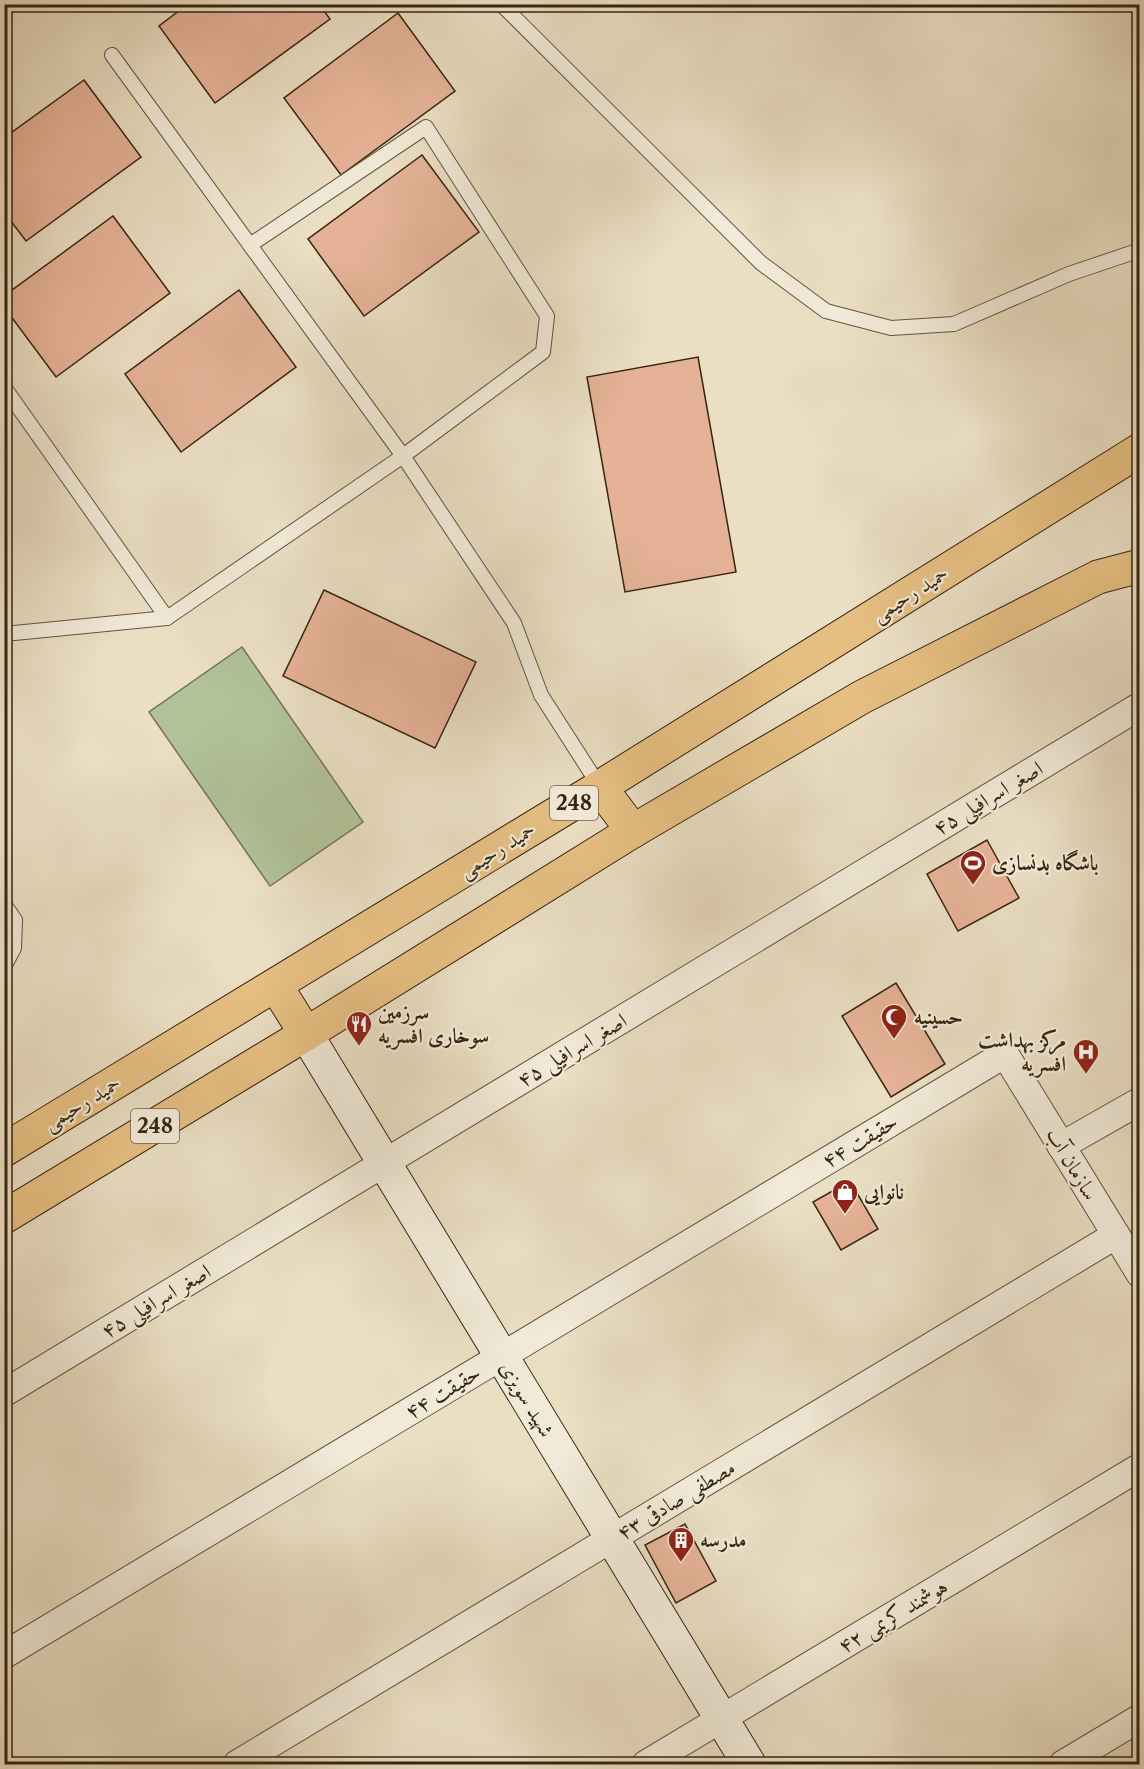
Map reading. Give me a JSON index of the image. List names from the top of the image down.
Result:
{
  "streets": {
    "main road": ["حمید رحیمی", "248", "شهید سویزی"],
    "street": [
      "اصغر اسرافیلی ۴۵",
      "حقیقت ۴۴",
      "سازمان آب",
      "مصطفی صادقی ۴۳",
      "هوشمند کریمی ۴۲"
    ]
  },
  "crossings": [
    ["اصغر اسرافیلی ۴۵", "شهید سویزی"],
    ["248", "شهید سویزی"],
    ["حقیقت ۴۴", "سازمان آب"],
    ["حقیقت ۴۴", "شهید سویزی"],
    ["سازمان آب", "مصطفی صادقی ۴۳"],
    ["شهید سویزی", "مصطفی صادقی ۴۳"],
    ["شهید سویزی", "هوشمند کریمی ۴۲"]
  ],
  "places": {
    "sports": ["باشگاه بدنسازی"],
    "mosque": ["حسینیه"],
    "restaurant": ["سرزمین سوخاری افسریه"],
    "hospital": ["مرکز بهداشت افسریه"],
    "shop": ["نانوایی"],
    "building": ["مدرسه"]
  }
}
